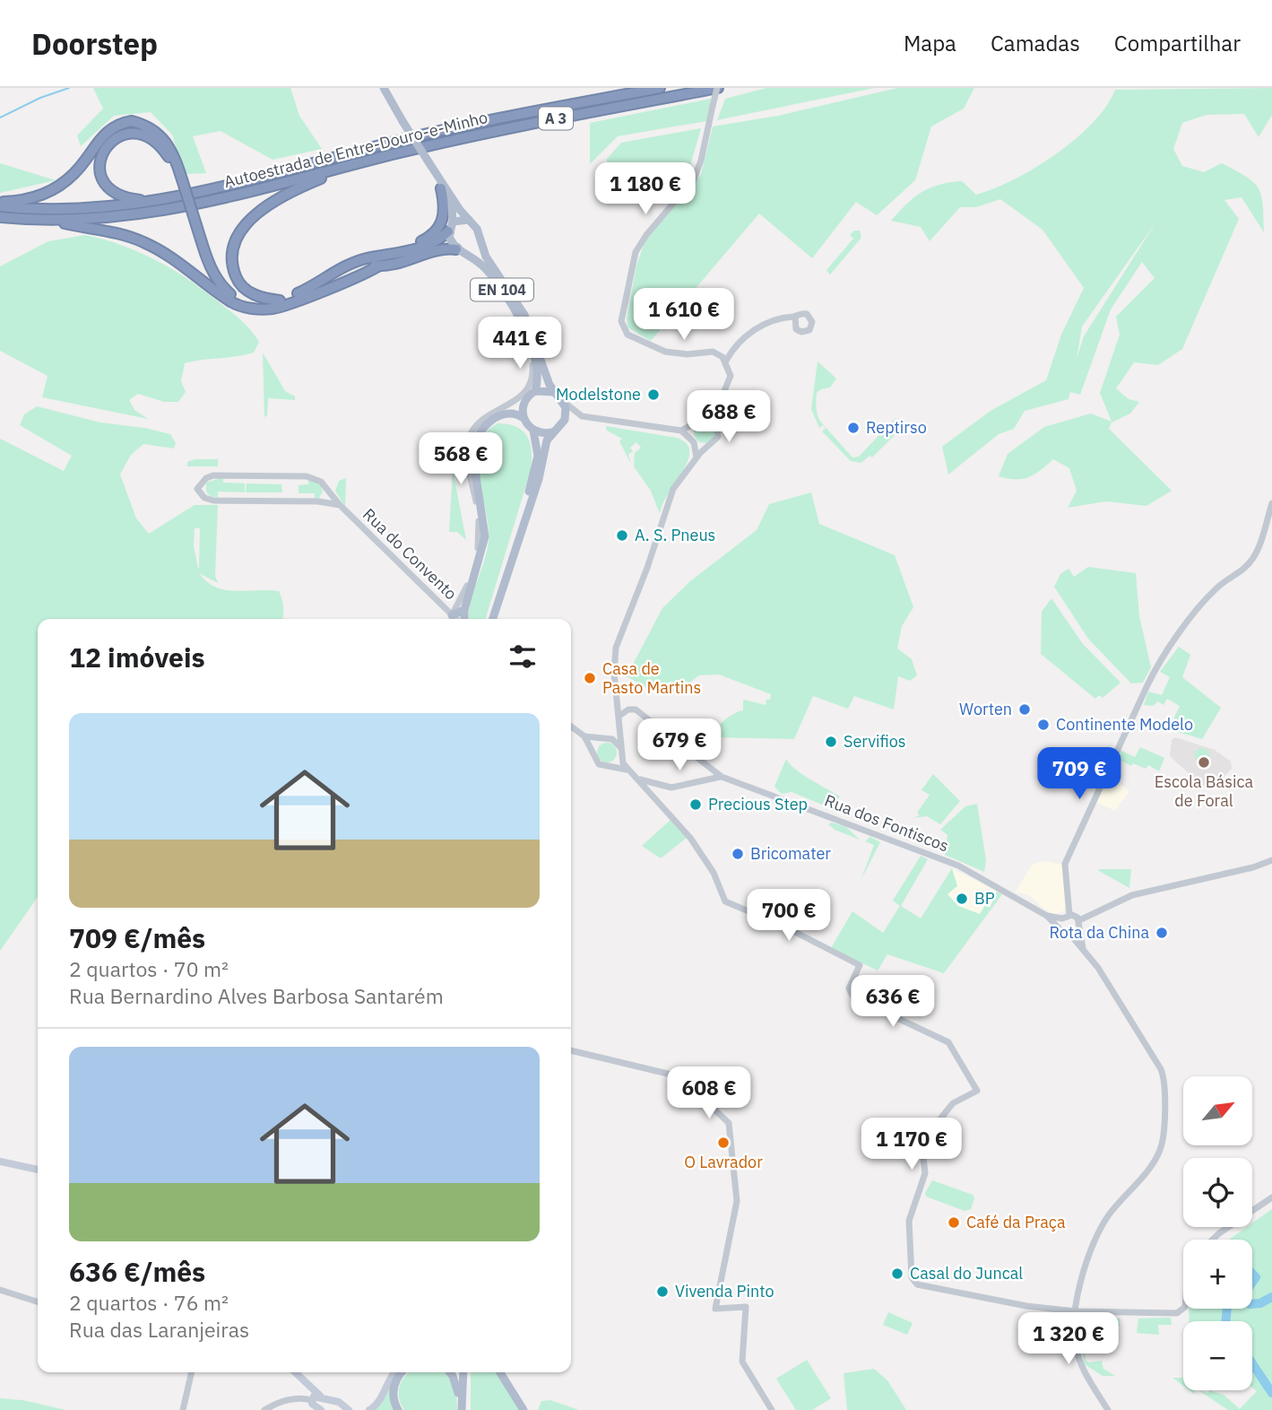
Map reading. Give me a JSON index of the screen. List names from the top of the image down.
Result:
{
  "streets": {
    "highway": ["A 3", "Autoestrada de Entre-Douro-e-Minho"],
    "main road": ["EN 104"],
    "street": ["Rua do Convento", "Rua dos Fontiscos"]
  },
  "places": [
    "Modelstone",
    "Reptirso",
    "A. S. Pneus",
    "Casa de Pasto Martins",
    "Worten",
    "Continente Modelo",
    "Servifios",
    "Escola Básica de Foral",
    "Precious Step",
    "Bricomater",
    "BP",
    "Rota da China",
    "O Lavrador",
    "Café da Praça",
    "Casal do Juncal",
    "Vivenda Pinto"
  ],
  "north": "top right",
  "page": {
    "header": "Doorstep",
    "nav": ["Mapa", "Camadas", "Compartilhar"],
    "price": [
      "1 180 €",
      "1 610 €",
      "441 €",
      "688 €",
      "568 €",
      "679 €",
      "709 €",
      "700 €",
      "636 €",
      "608 €",
      "1 170 €",
      "1 320 €"
    ],
    "heading": "12 imóveis",
    "list": [
      {
        "name": "709 €/mês",
        "note": "2 quartos · 70 m² · Rua Bernardino Alves Barbosa Santarém"
      },
      {
        "name": "636 €/mês",
        "note": "2 quartos · 76 m² · Rua das Laranjeiras"
      }
    ],
    "map_buttons": ["+", "−"]
  }
}
